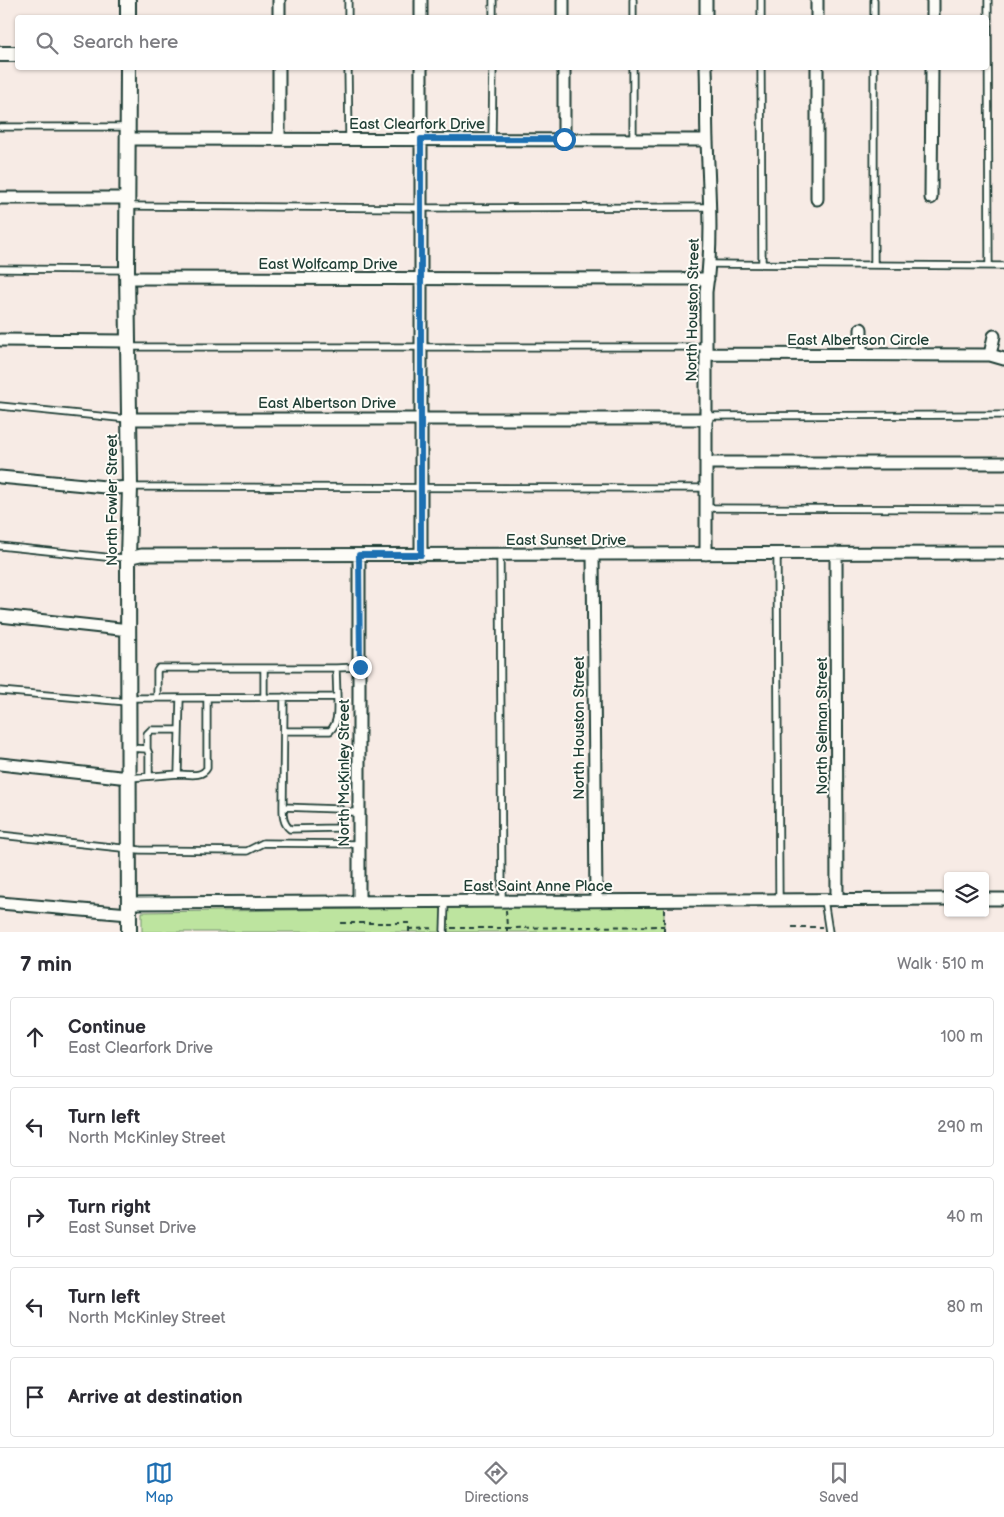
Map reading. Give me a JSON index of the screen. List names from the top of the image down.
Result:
{
  "streets": {
    "street": [
      "East Clearfork Drive",
      "East Wolfcamp Drive",
      "North Houston Street",
      "East Albertson Circle",
      "East Albertson Drive",
      "North Fowler Street",
      "East Sunset Drive",
      "North Selman Street",
      "North McKinley Street",
      "East Saint Anne Place"
    ]
  },
  "crossings": [
    ["East Clearfork Drive", "North Houston Street"],
    ["East Clearfork Drive", "North Fowler Street"],
    ["East Wolfcamp Drive", "North Houston Street"],
    ["East Wolfcamp Drive", "North Fowler Street"],
    ["North Houston Street", "East Albertson Circle"],
    ["North Houston Street", "East Albertson Drive"],
    ["North Houston Street", "East Sunset Drive"],
    ["North Houston Street", "East Saint Anne Place"],
    ["East Albertson Drive", "North Fowler Street"],
    ["North Fowler Street", "East Sunset Drive"],
    ["North Fowler Street", "East Saint Anne Place"],
    ["East Sunset Drive", "North Selman Street"],
    ["East Sunset Drive", "North McKinley Street"],
    ["North Selman Street", "East Saint Anne Place"],
    ["North McKinley Street", "East Saint Anne Place"]
  ],
  "page": {
    "search": "Search here",
    "heading": ["7 min", "Walk · 510 m"],
    "list": [
      ["Continue", "East Clearfork Drive", "100 m"],
      ["Turn left", "North McKinley Street", "290 m"],
      ["Turn right", "East Sunset Drive", "40 m"],
      ["Turn left", "North McKinley Street", "80 m"],
      "Arrive at destination"
    ],
    "nav": ["Map", "Directions", "Saved"]
  }
}
